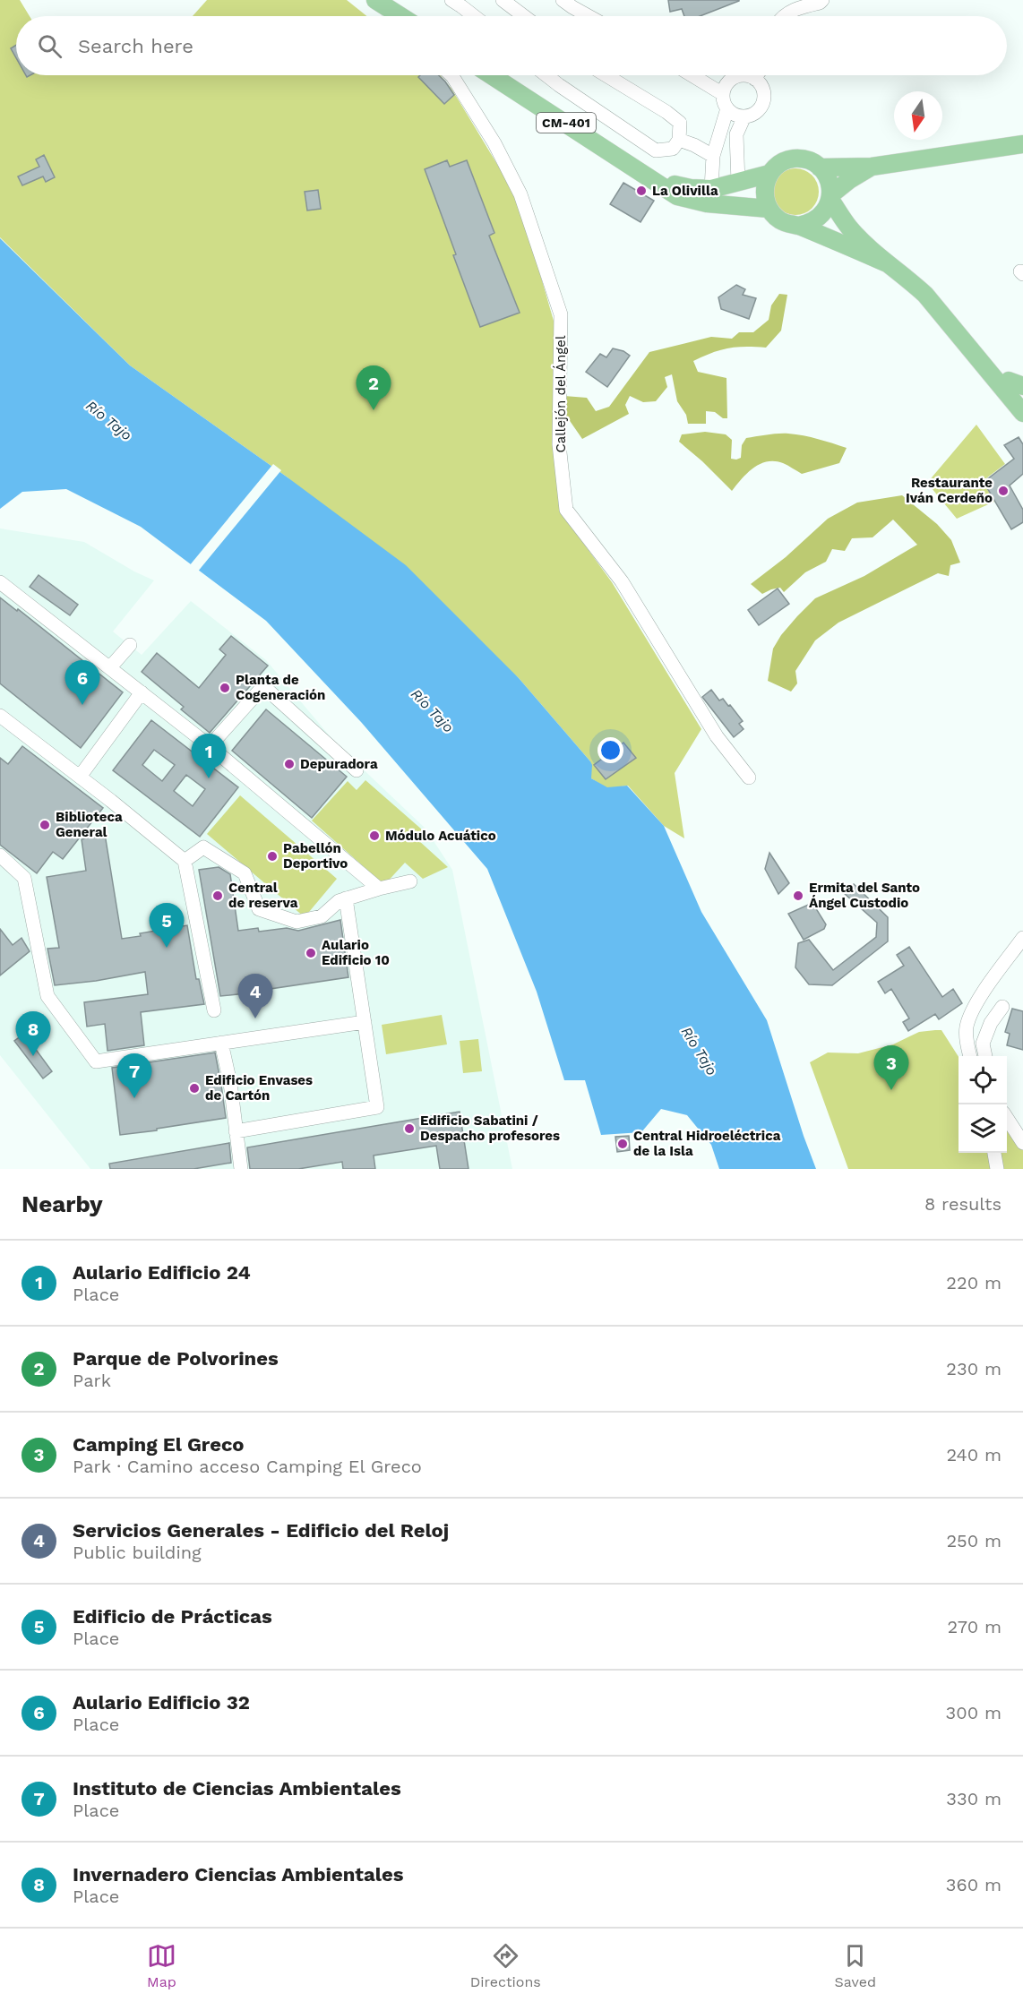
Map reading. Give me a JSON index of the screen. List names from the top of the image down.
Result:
{
  "streets": {
    "main road": ["CM-401"],
    "street": ["Callejón del Ángel"]
  },
  "water": ["Río Tajo"],
  "places": [
    "La Olivilla",
    "Restaurante Iván Cerdeño",
    "Planta de Cogeneración",
    "Depuradora",
    "Biblioteca General",
    "Módulo Acuático",
    "Pabellón Deportivo",
    "Central de reserva",
    "Ermita del Santo Ángel Custodio",
    "Aulario Edificio 10",
    "Edificio Envases de Cartón",
    "Edificio Sabatini / Despacho profesores",
    "Central Hidroeléctrica de la Isla"
  ],
  "north": "bottom",
  "page": {
    "search": "Search here",
    "pins": [
      "2",
      "6",
      "1",
      "5",
      "4",
      "8",
      "3",
      "7"
    ],
    "heading": ["Nearby", "8 results"],
    "list": [
      {
        "mark": "1",
        "name": "Aulario Edificio 24",
        "note": "Place",
        "value": "220 m"
      },
      {
        "mark": "2",
        "name": "Parque de Polvorines",
        "note": "Park",
        "value": "230 m"
      },
      {
        "mark": "3",
        "name": "Camping El Greco",
        "note": "Park · Camino acceso Camping El Greco",
        "value": "240 m"
      },
      {
        "mark": "4",
        "name": "Servicios Generales - Edificio del Reloj",
        "note": "Public building",
        "value": "250 m"
      },
      {
        "mark": "5",
        "name": "Edificio de Prácticas",
        "note": "Place",
        "value": "270 m"
      },
      {
        "mark": "6",
        "name": "Aulario Edificio 32",
        "note": "Place",
        "value": "300 m"
      },
      {
        "mark": "7",
        "name": "Instituto de Ciencias Ambientales",
        "note": "Place",
        "value": "330 m"
      },
      {
        "mark": "8",
        "name": "Invernadero Ciencias Ambientales",
        "note": "Place",
        "value": "360 m"
      }
    ],
    "nav": ["Map", "Directions", "Saved"]
  }
}
